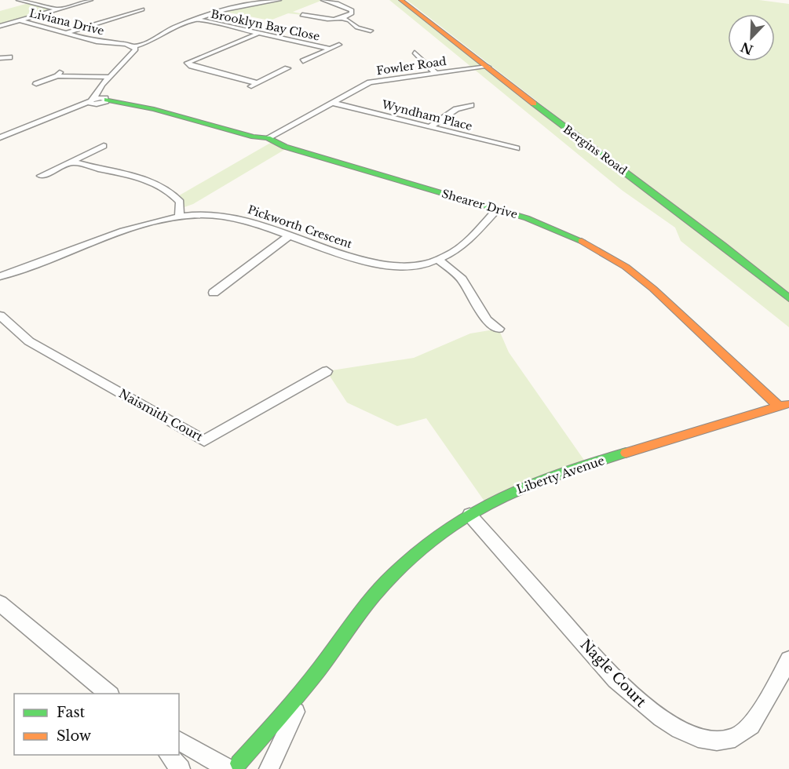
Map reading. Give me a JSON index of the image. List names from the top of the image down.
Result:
{
  "streets": {
    "street": [
      "Liviana Drive",
      "Brooklyn Bay Close",
      "Fowler Road",
      "Wyndham Place",
      "Bergins Road",
      "Shearer Drive",
      "Pickworth Crescent",
      "Naismith Court",
      "Liberty Avenue",
      "Nagle Court"
    ]
  },
  "crossings": [
    ["Fowler Road", "Wyndham Place"],
    ["Fowler Road", "Bergins Road"],
    ["Fowler Road", "Shearer Drive"],
    ["Shearer Drive", "Pickworth Crescent"],
    ["Shearer Drive", "Liberty Avenue"],
    ["Liberty Avenue", "Nagle Court"]
  ],
  "legend": ["Fast", "Slow"],
  "north": "bottom left"
}
